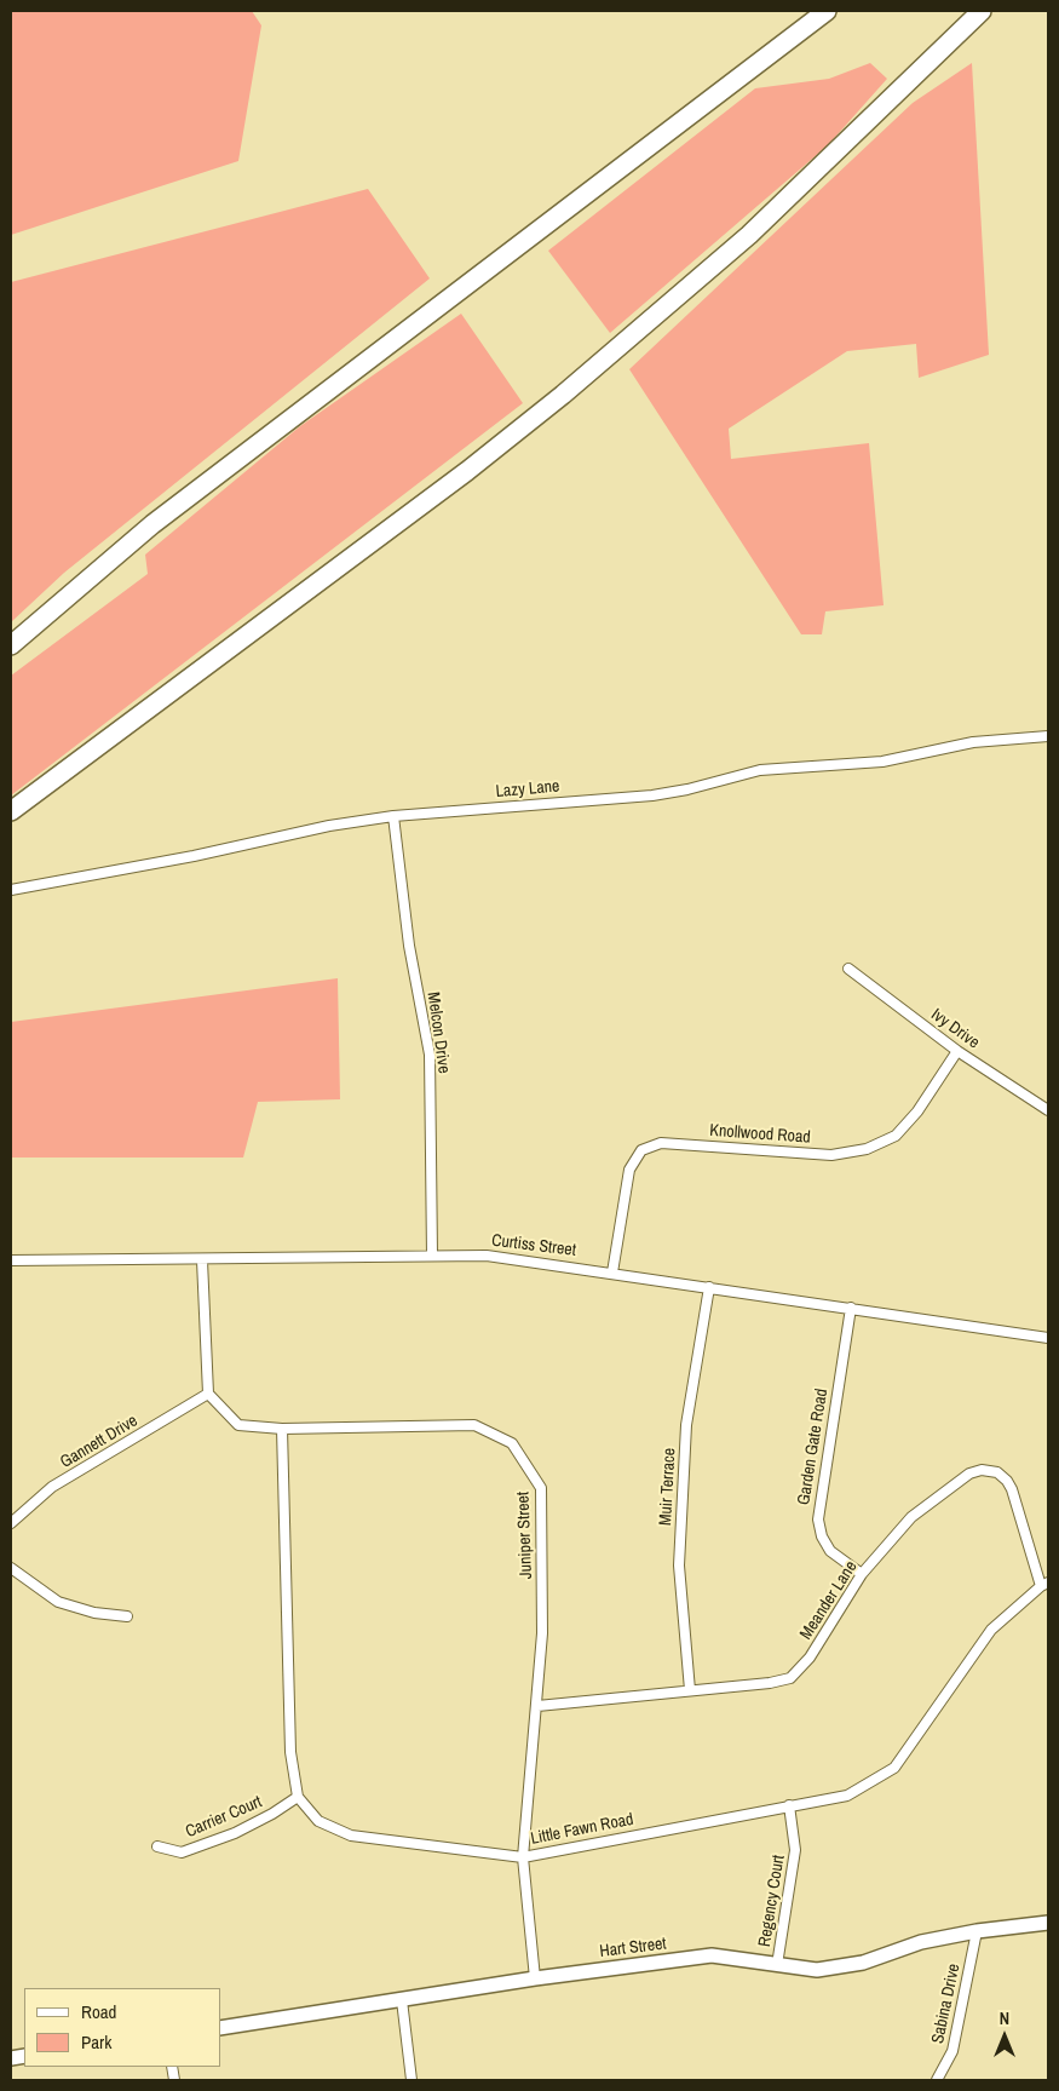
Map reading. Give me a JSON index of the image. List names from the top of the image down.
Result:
{
  "streets": {
    "street": [
      "Lazy Lane",
      "Ivy Drive",
      "Melcon Drive",
      "Knollwood Road",
      "Curtiss Street",
      "Gannett Drive",
      "Garden Gate Road",
      "Muir Terrace",
      "Juniper Street",
      "Meander Lane",
      "Carrier Court",
      "Little Fawn Road",
      "Regency Court",
      "Hart Street",
      "Sabina Drive"
    ]
  },
  "crossings": [
    ["Lazy Lane", "Melcon Drive"],
    ["Ivy Drive", "Knollwood Road"],
    ["Melcon Drive", "Curtiss Street"],
    ["Knollwood Road", "Curtiss Street"],
    ["Curtiss Street", "Garden Gate Road"],
    ["Curtiss Street", "Muir Terrace"],
    ["Gannett Drive", "Juniper Street"],
    ["Garden Gate Road", "Meander Lane"],
    ["Muir Terrace", "Meander Lane"],
    ["Juniper Street", "Meander Lane"],
    ["Juniper Street", "Little Fawn Road"],
    ["Juniper Street", "Hart Street"],
    ["Meander Lane", "Little Fawn Road"],
    ["Carrier Court", "Little Fawn Road"],
    ["Little Fawn Road", "Regency Court"],
    ["Regency Court", "Hart Street"],
    ["Hart Street", "Sabina Drive"]
  ],
  "legend": ["Road", "Park"],
  "north": "top"
}
